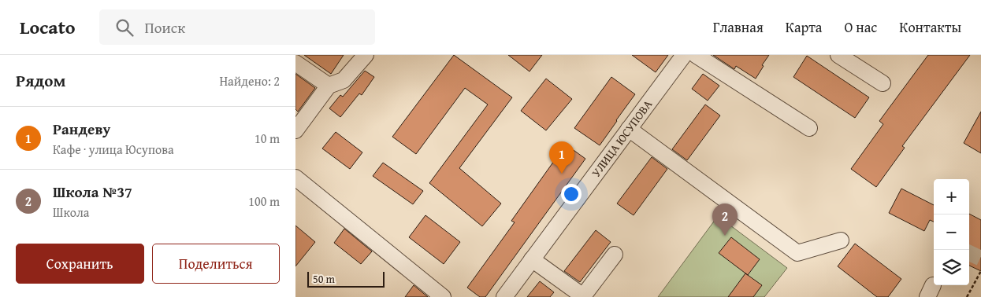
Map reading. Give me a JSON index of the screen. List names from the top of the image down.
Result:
{
  "streets": {
    "street": ["УЛИЦА ЮСУПОВА"]
  },
  "scale_bar": "50 m",
  "page": {
    "header": "Locato",
    "search": "Поиск",
    "nav": [
      "Главная",
      "Карта",
      "О нас",
      "Контакты"
    ],
    "heading": ["Рядом", "Найдено: 2"],
    "list": [
      {
        "mark": "1",
        "name": "Рандеву",
        "note": "Кафе · улица Юсупова",
        "value": "10 m"
      },
      {
        "mark": "2",
        "name": "Школа №37",
        "note": "Школа",
        "value": "100 m"
      }
    ],
    "pins": ["1", "2"],
    "map_buttons": ["+", "−"],
    "buttons": ["Сохранить", "Поделиться"],
    "scale": "50 m"
  }
}
